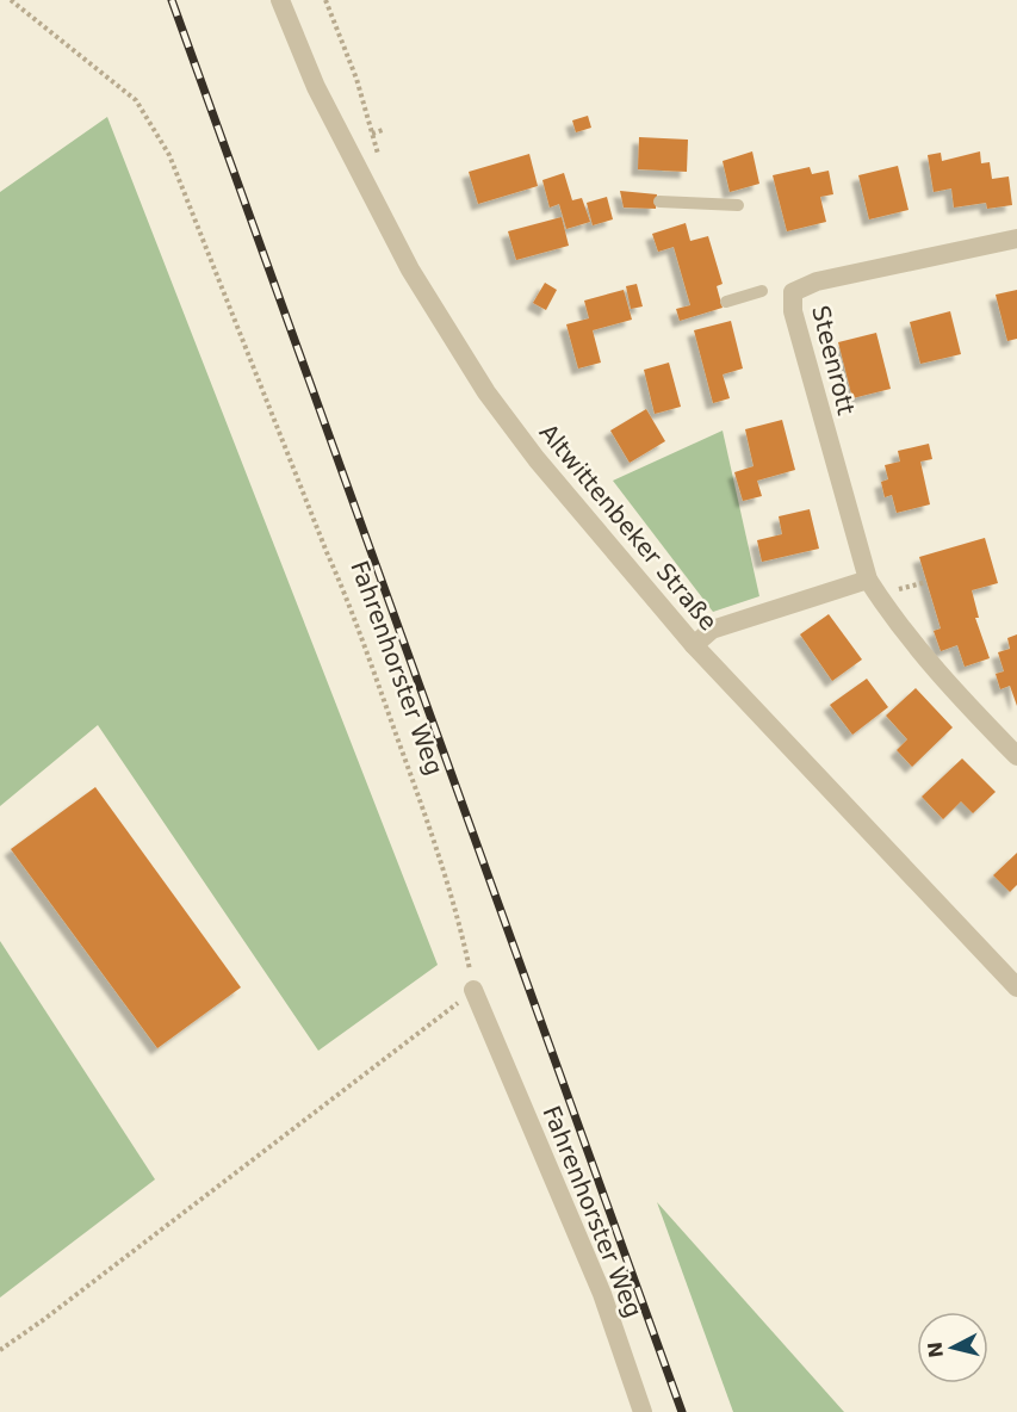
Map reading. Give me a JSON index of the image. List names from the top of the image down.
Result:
{
  "streets": {
    "street": ["Steenrott", "Altwittenbeker Straße", "Fahrenhorster Weg"]
  },
  "north": "left"
}
